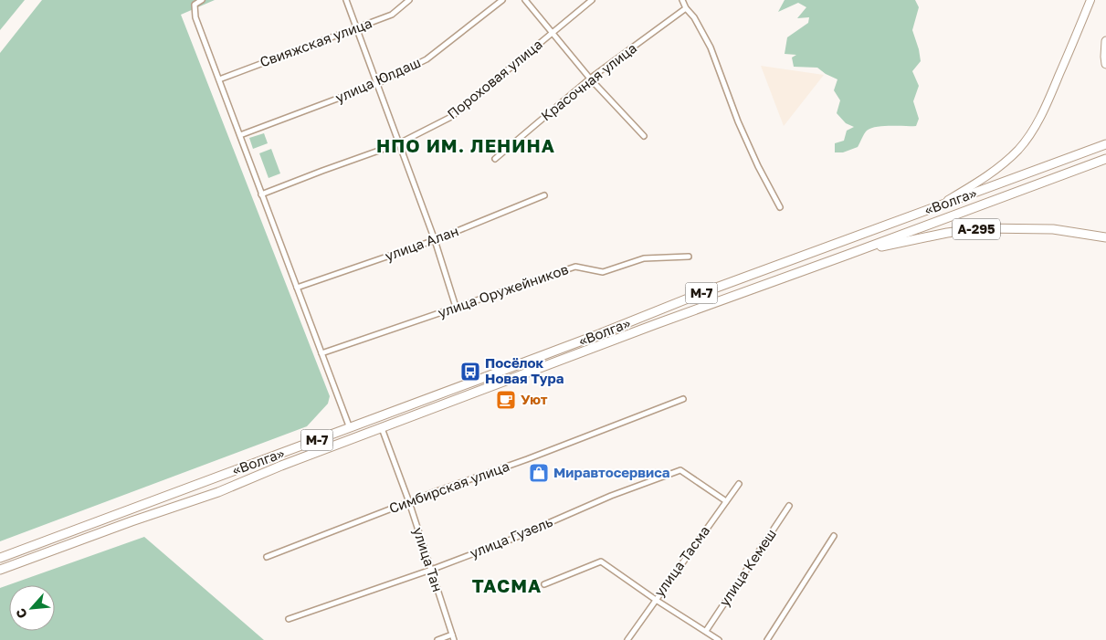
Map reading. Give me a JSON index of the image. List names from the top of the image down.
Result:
{
  "streets": {
    "highway": ["«Волга»", "А-295", "М-7"],
    "street": [
      "Свияжская улица",
      "Пороховая улица",
      "улица Юлдаш",
      "Красочная улица",
      "улица Алан",
      "улица Оружейников",
      "Симбирская улица",
      "улица Гузель",
      "улица Тан",
      "улица Тасма",
      "улица Кемеш"
    ]
  },
  "crossings": [
    ["«Волга»", "А-295"],
    ["«Волга»", "улица Тан"],
    ["Симбирская улица", "улица Тан"],
    ["улица Гузель", "улица Тан"],
    ["улица Гузель", "улица Тасма"]
  ],
  "districts": ["НПО ИМ. ЛЕНИНА", "ТАСМА"],
  "places": {
    "bus stop": ["Посёлок Новая Тура"],
    "cafe": ["Уют"],
    "shop": ["Миравтосервиса"]
  },
  "north": "bottom left"
}
